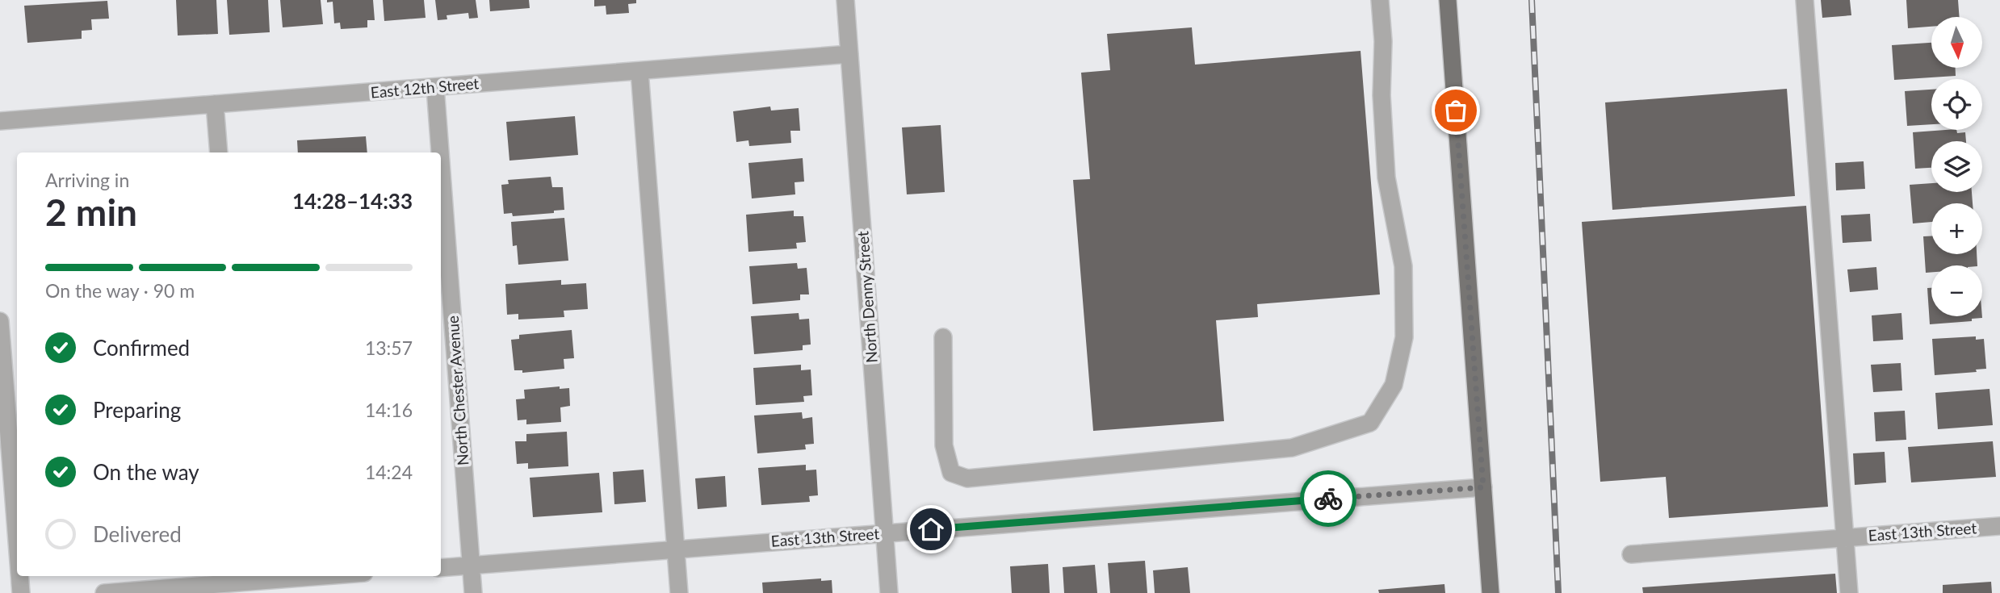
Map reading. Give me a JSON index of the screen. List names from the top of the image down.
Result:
{
  "streets": {
    "street": [
      "East 12th Street",
      "North Denny Street",
      "North Chester Avenue",
      "East 13th Street"
    ]
  },
  "crossings": [
    ["East 12th Street", "North Denny Street"],
    ["East 12th Street", "North Chester Avenue"],
    ["North Denny Street", "East 13th Street"],
    ["North Chester Avenue", "East 13th Street"]
  ],
  "north": "bottom",
  "page": {
    "map_buttons": ["+", "−"],
    "heading": ["2 min", "Arriving in", "14:28–14:33"],
    "bar": "On the way · 90 m",
    "list": [
      ["Confirmed", "13:57"],
      ["Preparing", "14:16"],
      ["On the way", "14:24"],
      "Delivered"
    ]
  }
}
